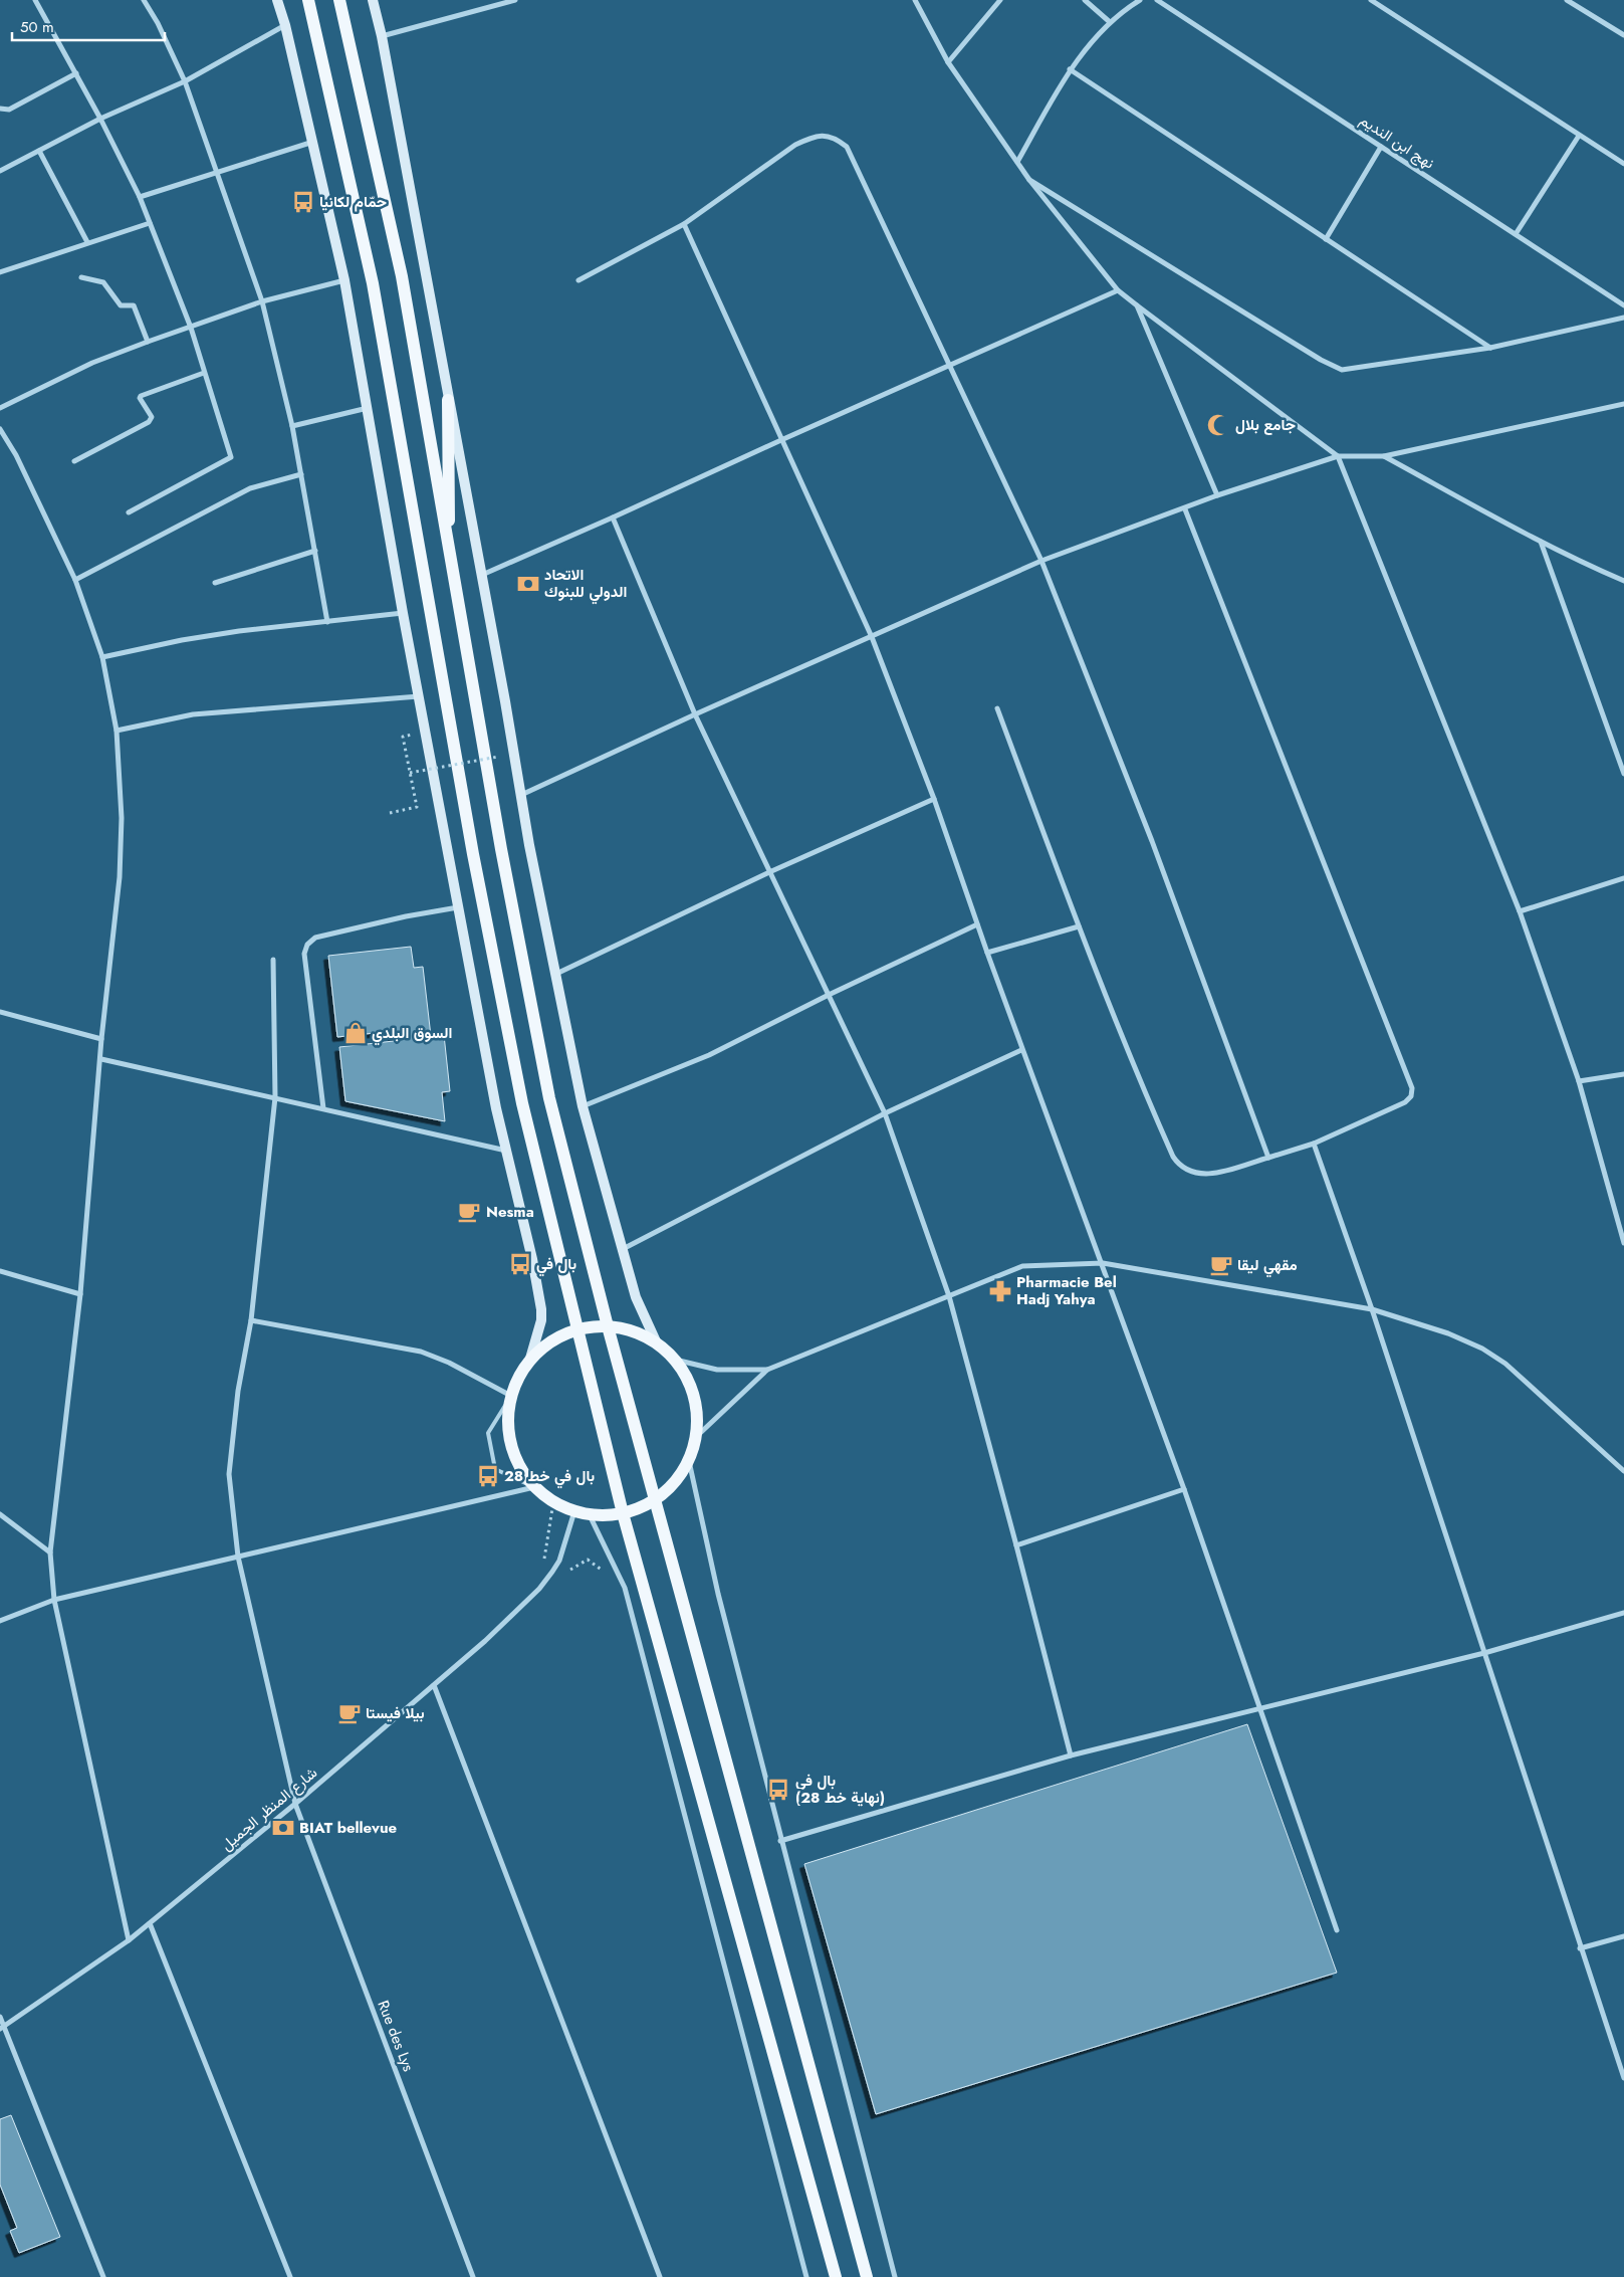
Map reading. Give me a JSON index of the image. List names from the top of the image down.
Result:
{
  "streets": {
    "street": ["نهج ابن النديم", "شارع المنظر الجميل", "Rue des Lys"]
  },
  "crossings": [
    ["شارع المنظر الجميل", "Rue des Lys"]
  ],
  "places": {
    "bus stop": [
      "حمّام لكانيا",
      "بال في",
      "بال في خط 28",
      "بال في (نهاية خط 28)"
    ],
    "mosque": ["جامع بلال"],
    "bank": ["الاتحاد الدولي للبنوك", "BIAT bellevue"],
    "shop": ["السوق البلدي"],
    "cafe": ["Nesma", "مقهي ليقا", "بيلا فيستا"],
    "pharmacy": ["Pharmacie Bel Hadj Yahya"]
  },
  "scale_bar": "50 m"
}
